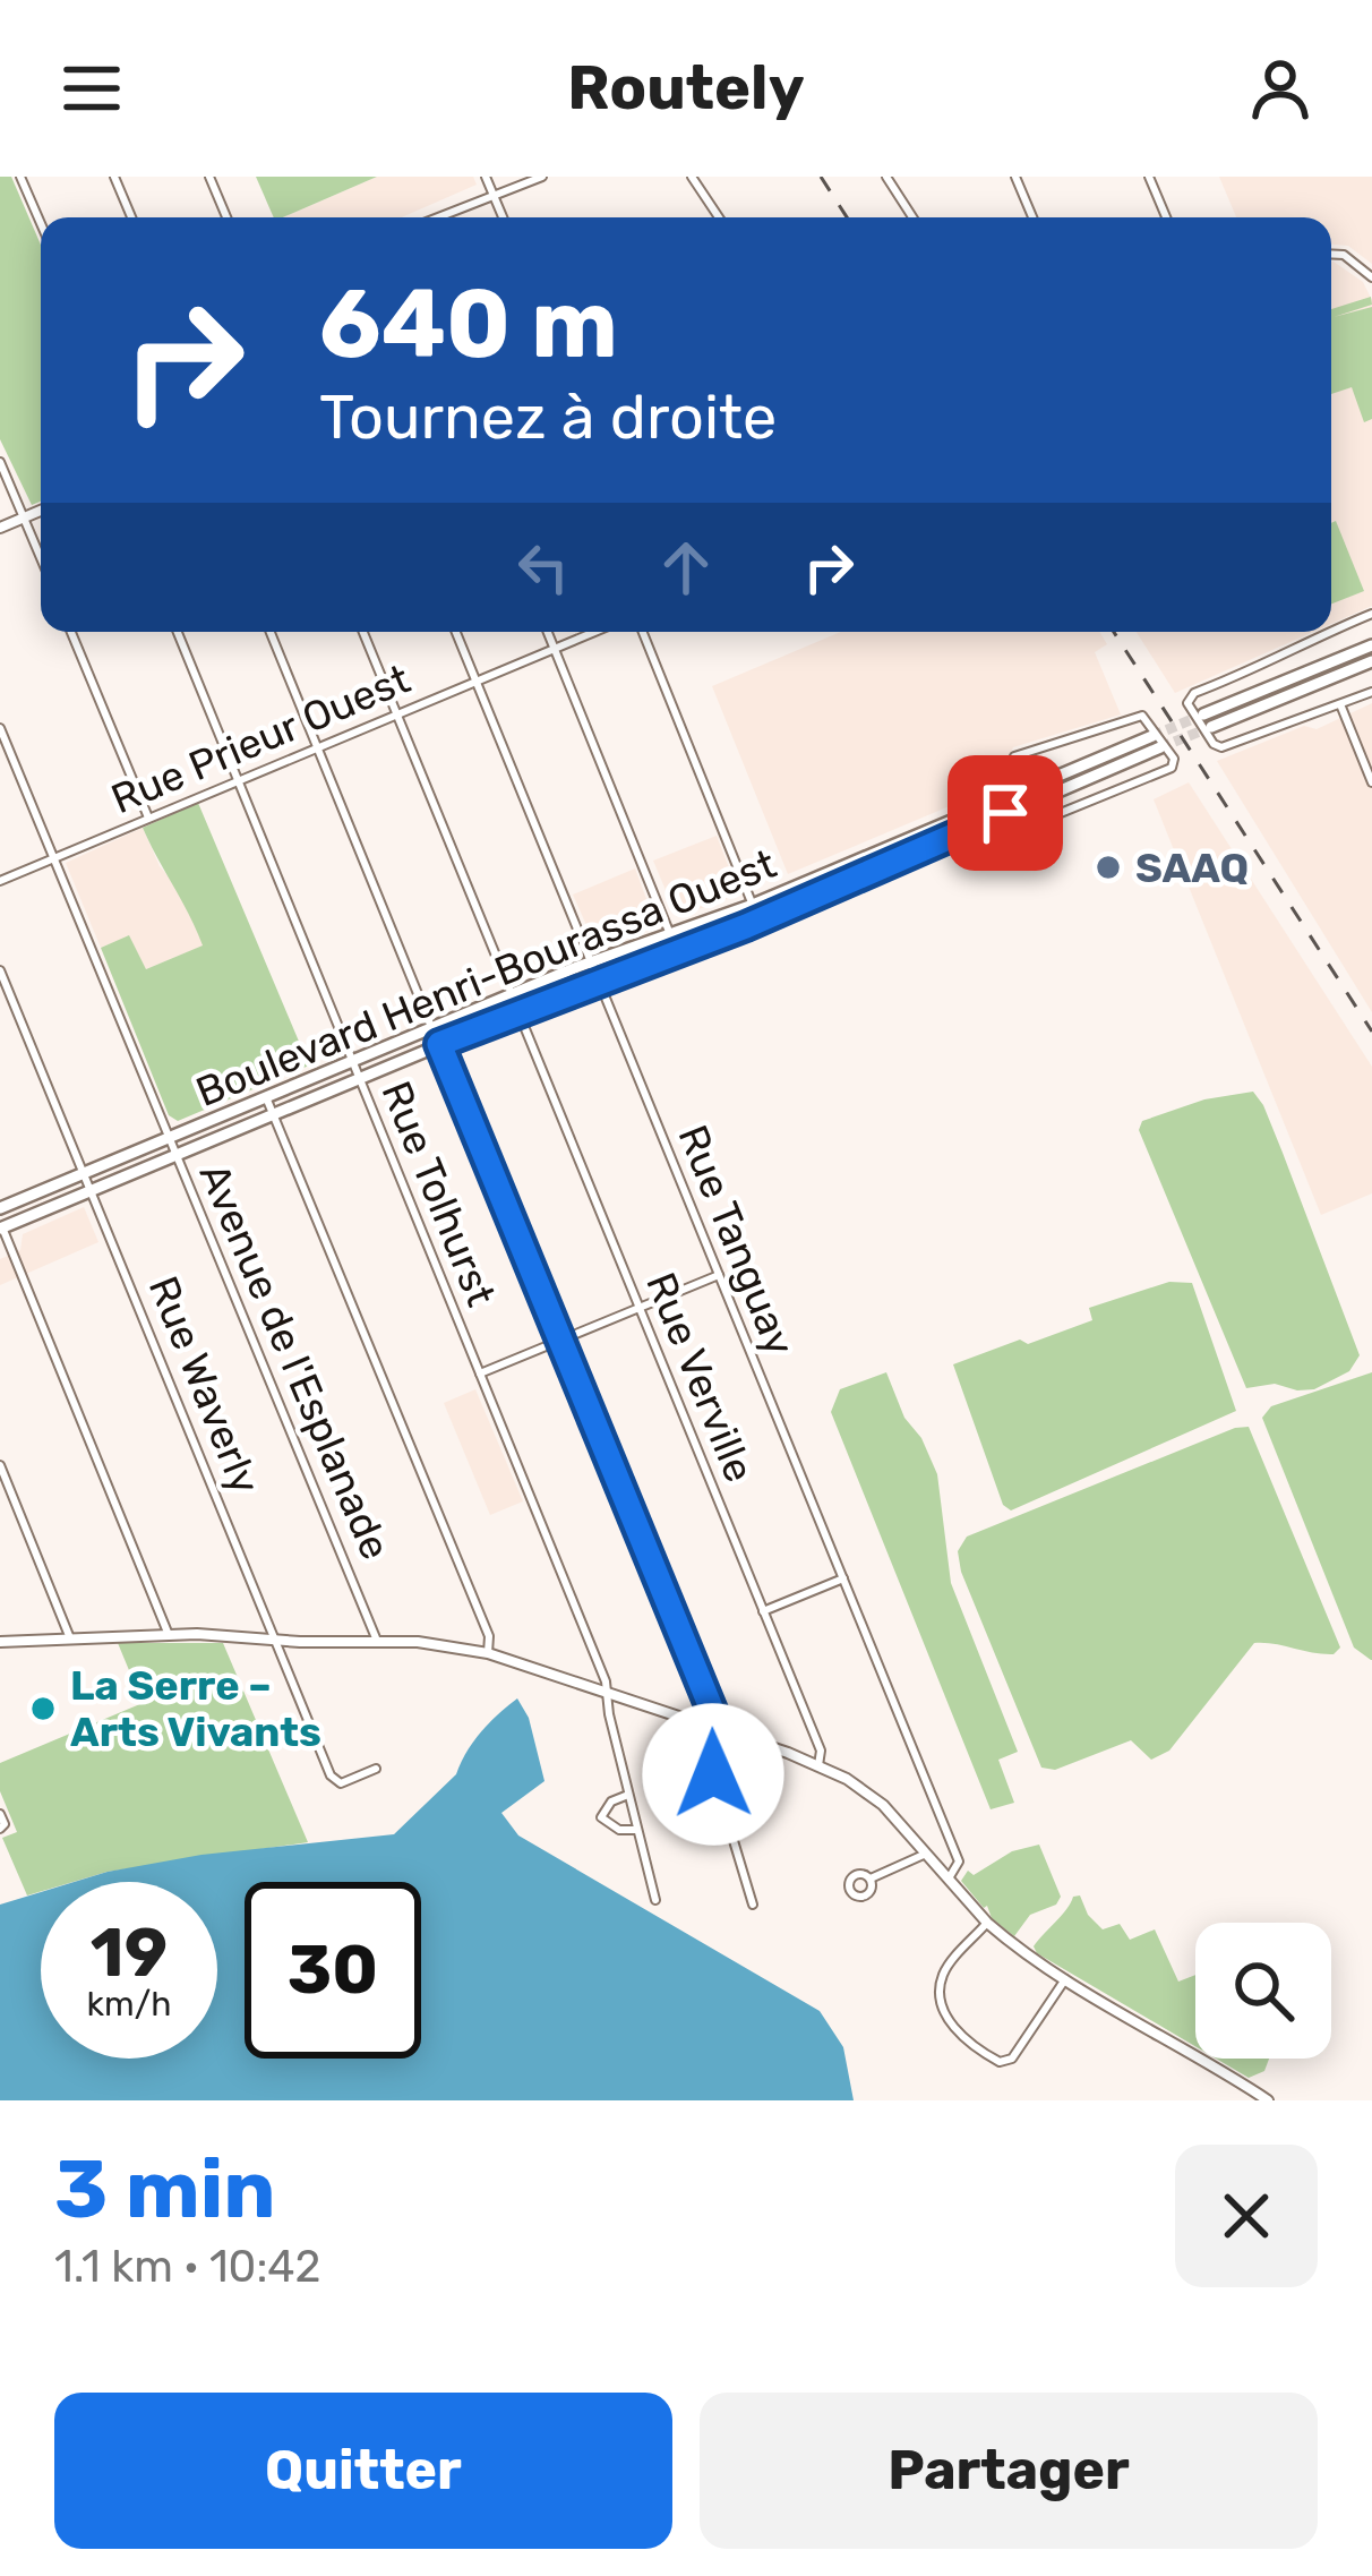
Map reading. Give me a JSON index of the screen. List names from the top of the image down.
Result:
{
  "streets": {
    "main road": ["Boulevard Henri-Bourassa Ouest"],
    "street": [
      "Rue Prieur Ouest",
      "Rue Tolhurst",
      "Rue Tanguay",
      "Avenue de l'Esplanade",
      "Rue Verville",
      "Rue Waverly"
    ]
  },
  "crossings": [
    ["Rue Prieur Ouest", "Rue Tolhurst"],
    ["Rue Prieur Ouest", "Rue Tanguay"],
    ["Rue Prieur Ouest", "Avenue de l'Esplanade"],
    ["Boulevard Henri-Bourassa Ouest", "Rue Tolhurst"],
    ["Boulevard Henri-Bourassa Ouest", "Rue Tanguay"],
    ["Boulevard Henri-Bourassa Ouest", "Avenue de l'Esplanade"],
    ["Boulevard Henri-Bourassa Ouest", "Rue Verville"],
    ["Boulevard Henri-Bourassa Ouest", "Rue Waverly"]
  ],
  "places": ["SAAQ", "La Serre – Arts Vivants"],
  "page": {
    "header": "Routely",
    "turn": ["640 m", "Tournez à droite"],
    "speed": "19 km/h",
    "limit": "30",
    "heading": ["3 min", "1.1 km · 10:42"],
    "buttons": ["Quitter", "Partager"]
  }
}
